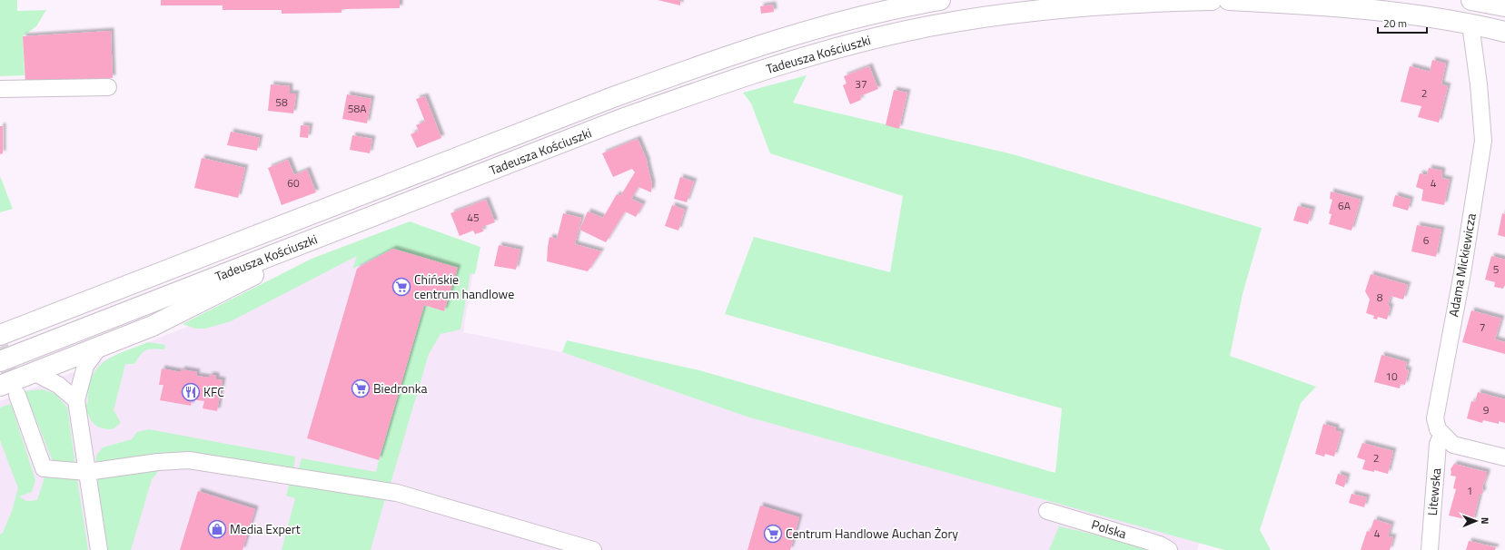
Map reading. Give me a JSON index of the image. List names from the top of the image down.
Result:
{
  "streets": {
    "main road": ["Tadeusza Kościuszki"],
    "street": ["Adama Mickiewicza", "Litewska", "Polska"]
  },
  "crossings": [
    ["Adama Mickiewicza", "Litewska"]
  ],
  "places": {
    "supermarket": ["Chińskie centrum handlowe", "Biedronka", "Centrum Handlowe Auchan Żory"],
    "restaurant": ["KFC"],
    "shop": ["Media Expert"]
  },
  "house_numbers": [
    "37",
    "2",
    "58",
    "58A",
    "60",
    "4",
    "6A",
    "45",
    "6",
    "5",
    "8",
    "7",
    "10",
    "9",
    "2",
    "1",
    "4"
  ],
  "scale_bar": "20 m",
  "north": "right"
}
